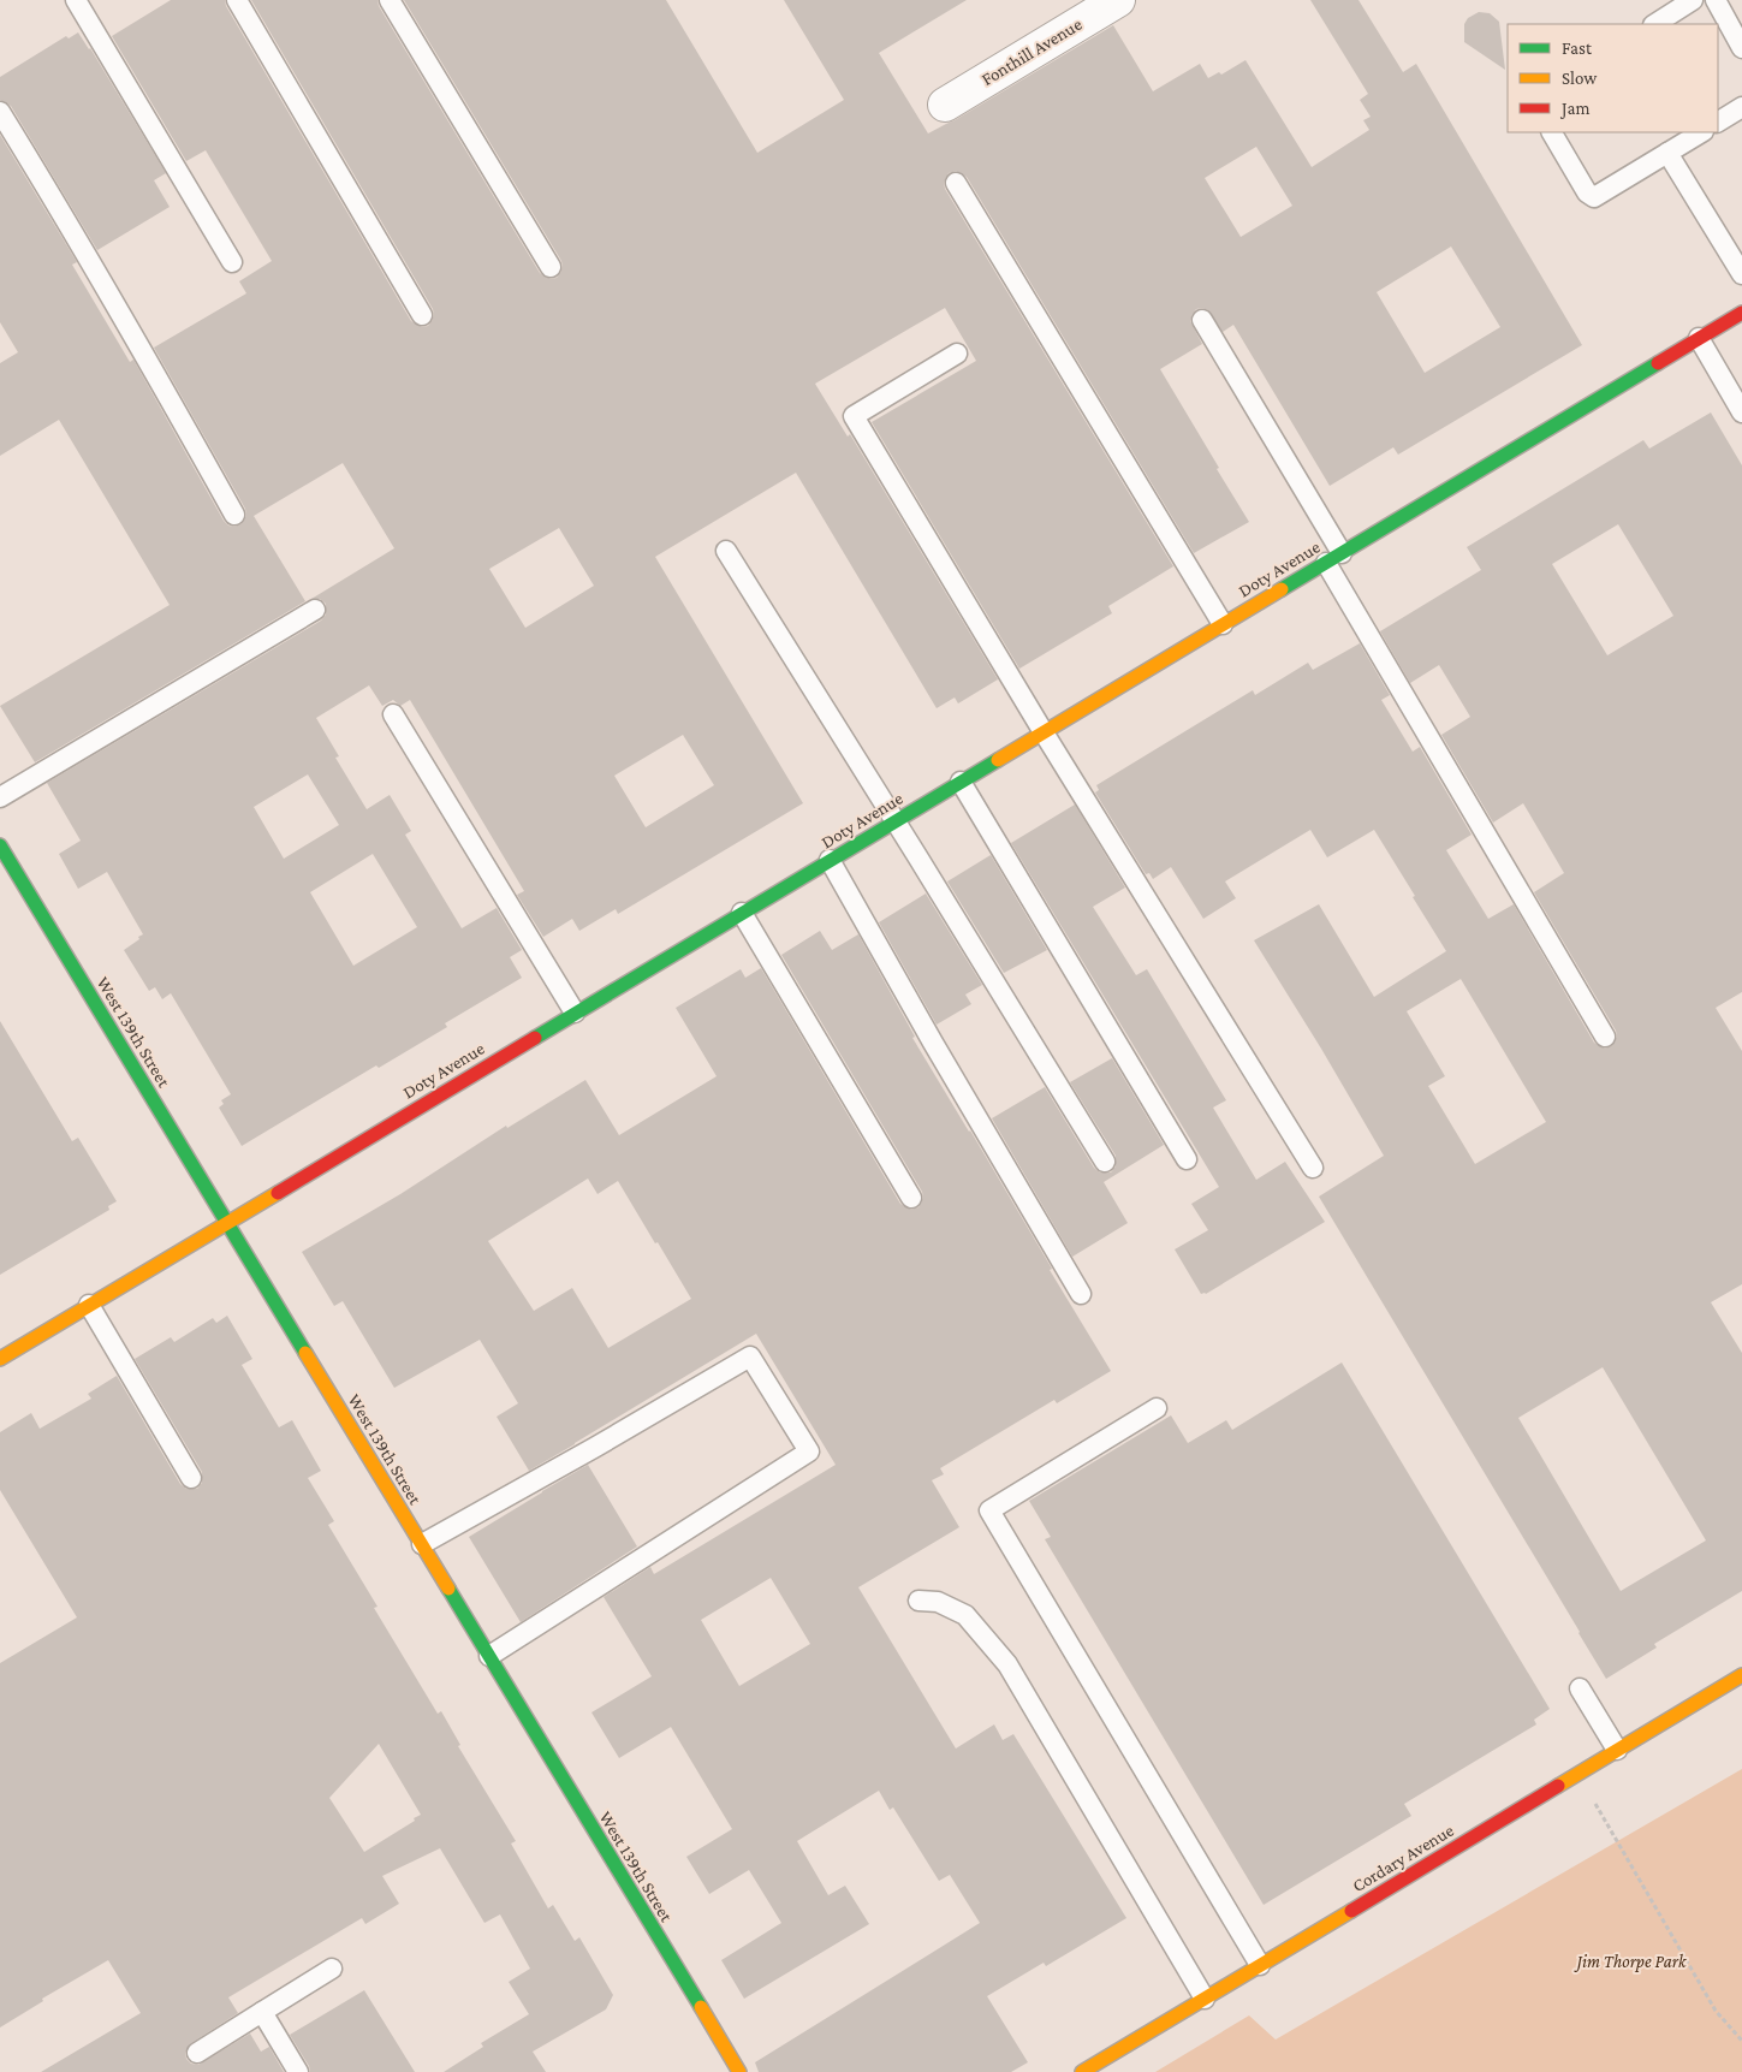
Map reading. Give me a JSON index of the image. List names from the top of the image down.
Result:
{
  "streets": {
    "street": [
      "Fonthill Avenue",
      "Doty Avenue",
      "West 139th Street",
      "Cordary Avenue"
    ]
  },
  "crossings": [
    ["Doty Avenue", "West 139th Street"]
  ],
  "parks": ["Jim Thorpe Park"],
  "legend": ["Fast", "Slow", "Jam"]
}
